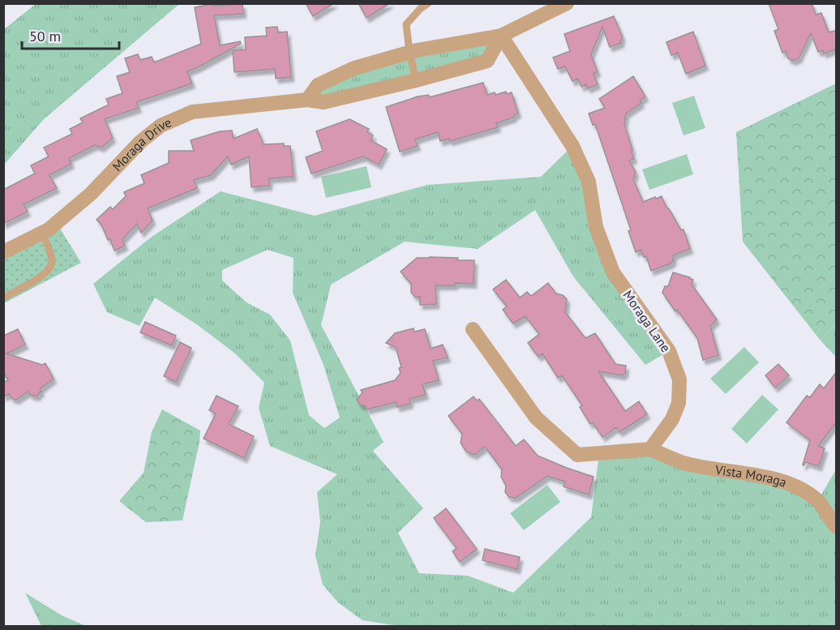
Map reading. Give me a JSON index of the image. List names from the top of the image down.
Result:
{
  "streets": {
    "street": ["Moraga Drive", "Moraga Lane", "Vista Moraga"]
  },
  "crossings": [
    ["Moraga Drive", "Moraga Lane"],
    ["Moraga Lane", "Vista Moraga"]
  ],
  "scale_bar": "50 m"
}
